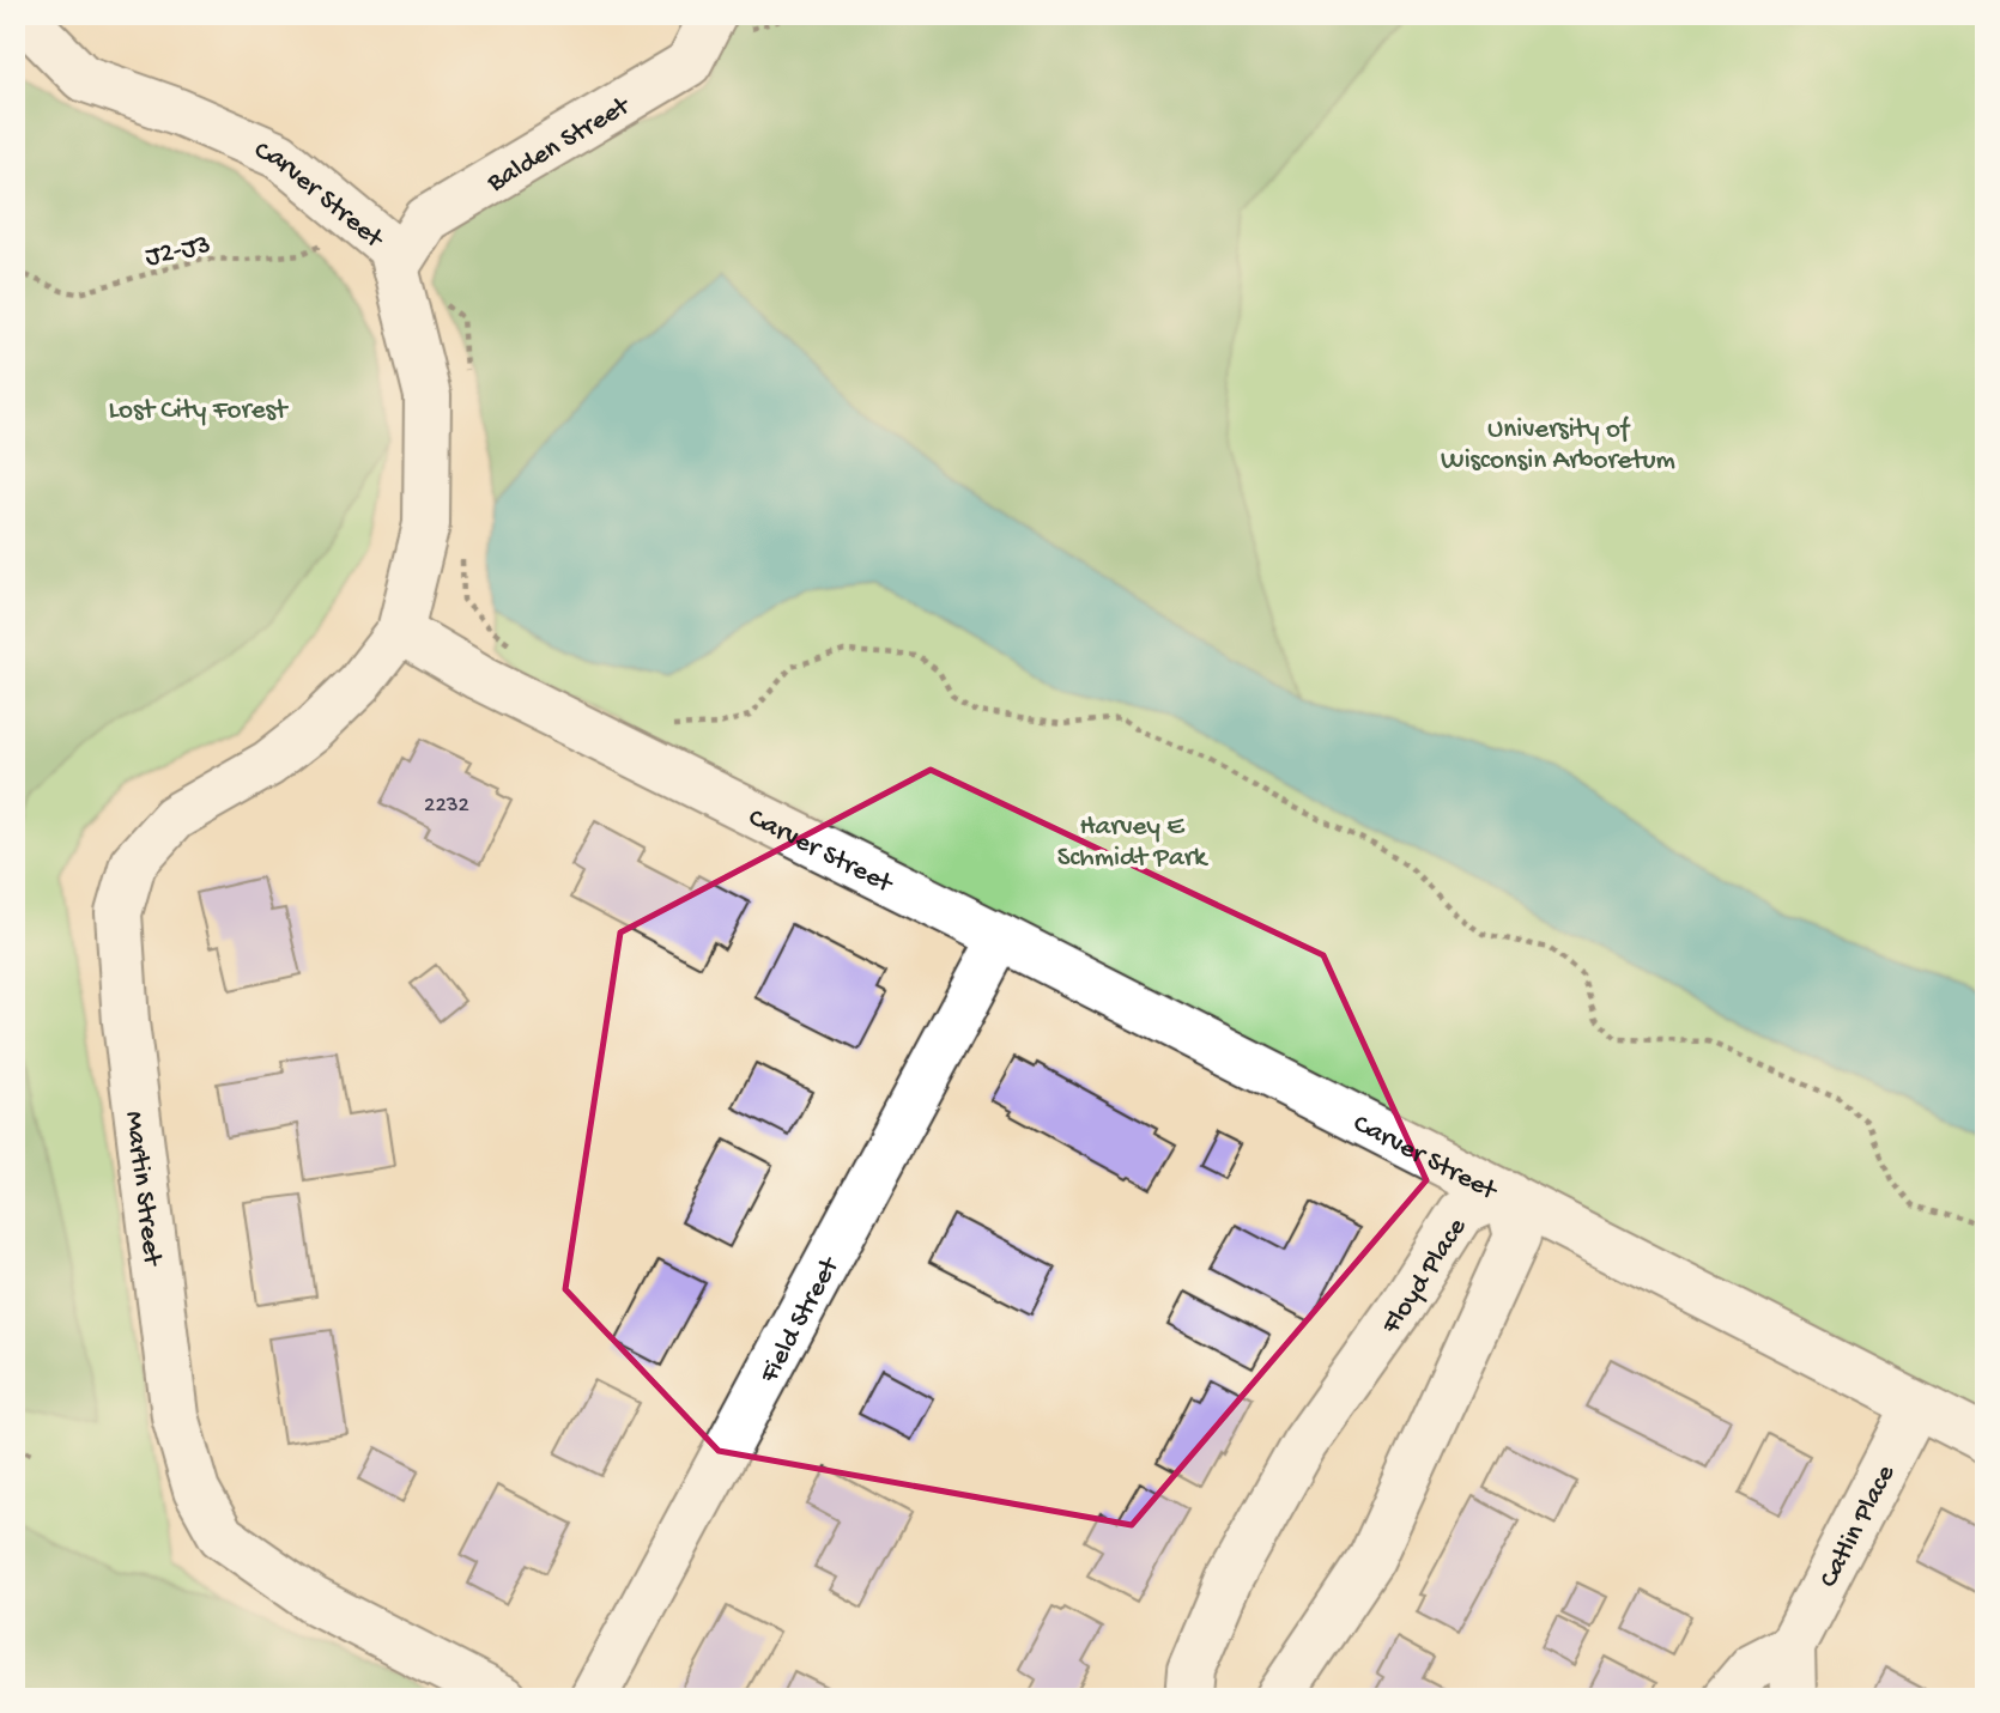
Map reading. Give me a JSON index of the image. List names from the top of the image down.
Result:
{
  "streets": {
    "street": [
      "Balden Street",
      "Carver Street",
      "Martin Street",
      "Floyd Place",
      "Field Street",
      "Catlin Place"
    ],
    "path": ["J2-J3"]
  },
  "crossings": [
    ["Balden Street", "Carver Street"],
    ["Carver Street", "Martin Street"],
    ["Carver Street", "Floyd Place"],
    ["Carver Street", "Field Street"],
    ["Carver Street", "Catlin Place"]
  ],
  "parks": ["Lost City Forest", "University of Wisconsin Arboretum", "Harvey E Schmidt Park"],
  "house_numbers": ["2232"]
}
